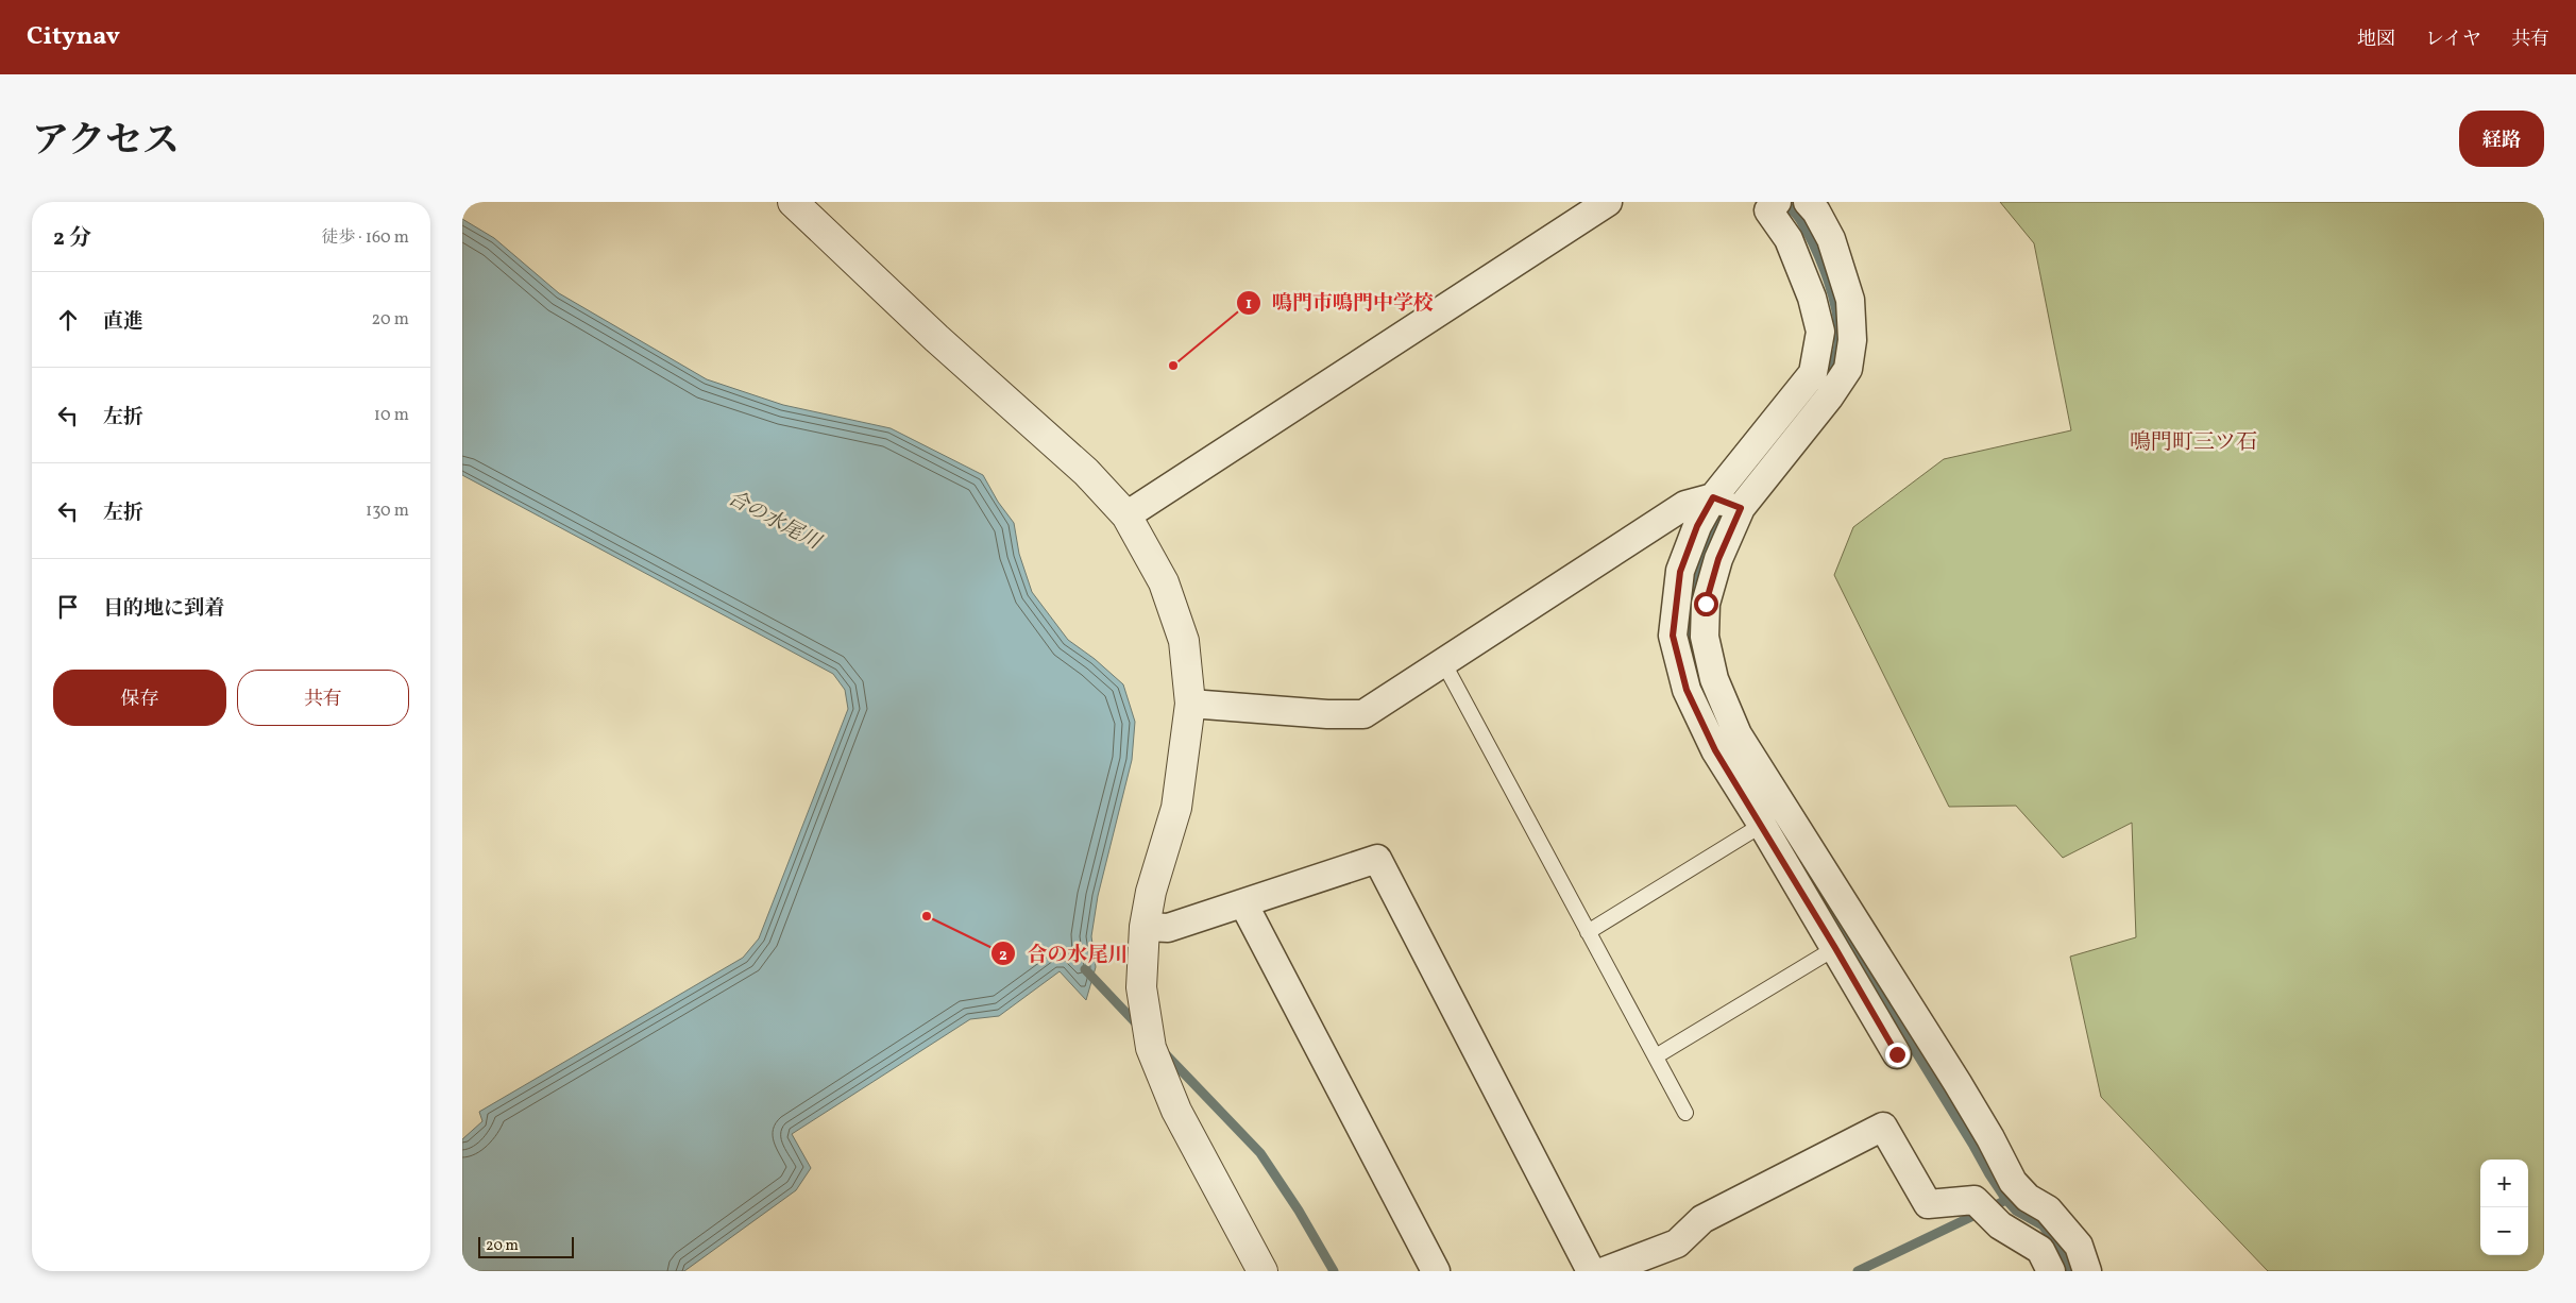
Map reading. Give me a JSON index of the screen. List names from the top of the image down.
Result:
{
  "districts": ["鳴門町三ツ石"],
  "water": ["合の水尾川"],
  "places": ["鳴門市鳴門中学校", "合の水尾川"],
  "scale_bar": "20 m",
  "page": {
    "header": "Citynav",
    "nav": ["地図", "レイヤ", "共有"],
    "title": "アクセス",
    "buttons": [
      "経路",
      ["保存", "共有"]
    ],
    "heading": ["2 分", "徒歩 · 160 m"],
    "list": [
      ["直進", "20 m"],
      ["左折", "10 m"],
      ["左折", "130 m"],
      "目的地に到着"
    ],
    "map_buttons": ["+", "−"],
    "scale": "20 m"
  }
}
